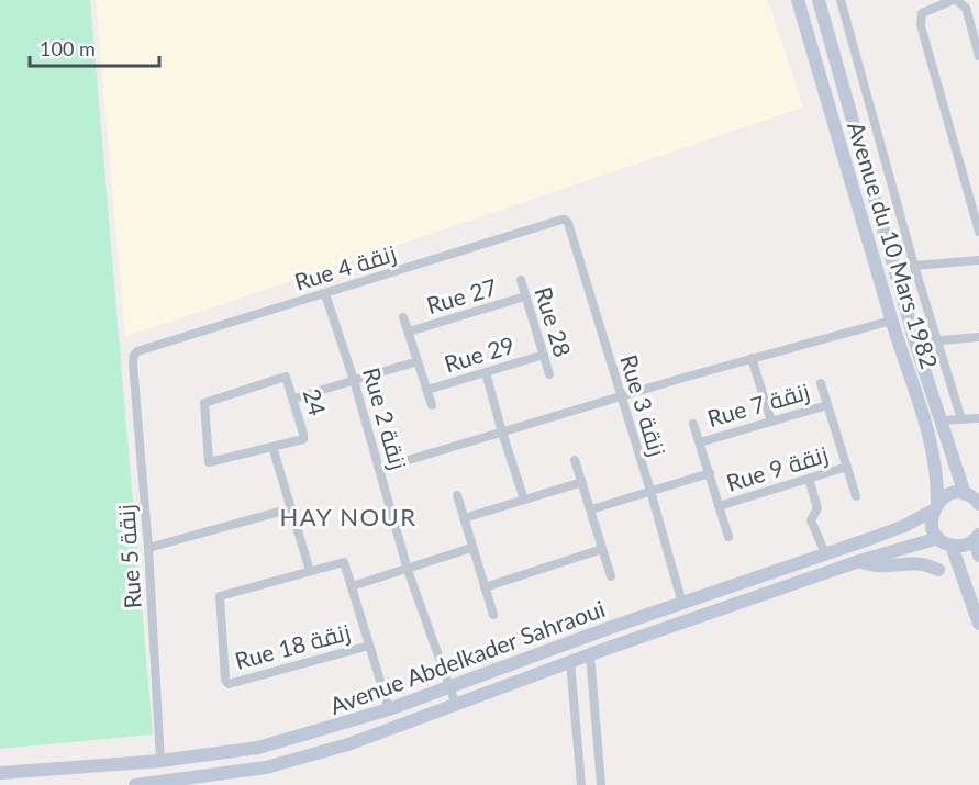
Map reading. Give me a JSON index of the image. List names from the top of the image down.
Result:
{
  "streets": {
    "main road": ["Avenue du 10 Mars 1982", "Avenue Abdelkader Sahraoui"],
    "street": [
      "Rue 4 زنقة",
      "Rue 27",
      "Rue 28",
      "Rue 29",
      "24",
      "Rue 7 زنقة",
      "Rue 3 زنقة",
      "Rue 2 زنقة",
      "Rue 9 زنقة",
      "Rue 5 زنقة",
      "Rue 18 زنقة"
    ]
  },
  "crossings": [
    ["Avenue du 10 Mars 1982", "Avenue Abdelkader Sahraoui"],
    ["Rue 4 زنقة", "Rue 3 زنقة"],
    ["Rue 4 زنقة", "Rue 2 زنقة"],
    ["Rue 4 زنقة", "Rue 5 زنقة"],
    ["Rue 27", "Rue 28"],
    ["Rue 28", "Rue 29"],
    ["Rue 3 زنقة", "Avenue Abdelkader Sahraoui"],
    ["Rue 2 زنقة", "Avenue Abdelkader Sahraoui"],
    ["Rue 5 زنقة", "Avenue Abdelkader Sahraoui"]
  ],
  "districts": ["HAY NOUR"],
  "scale_bar": "100 m"
}
